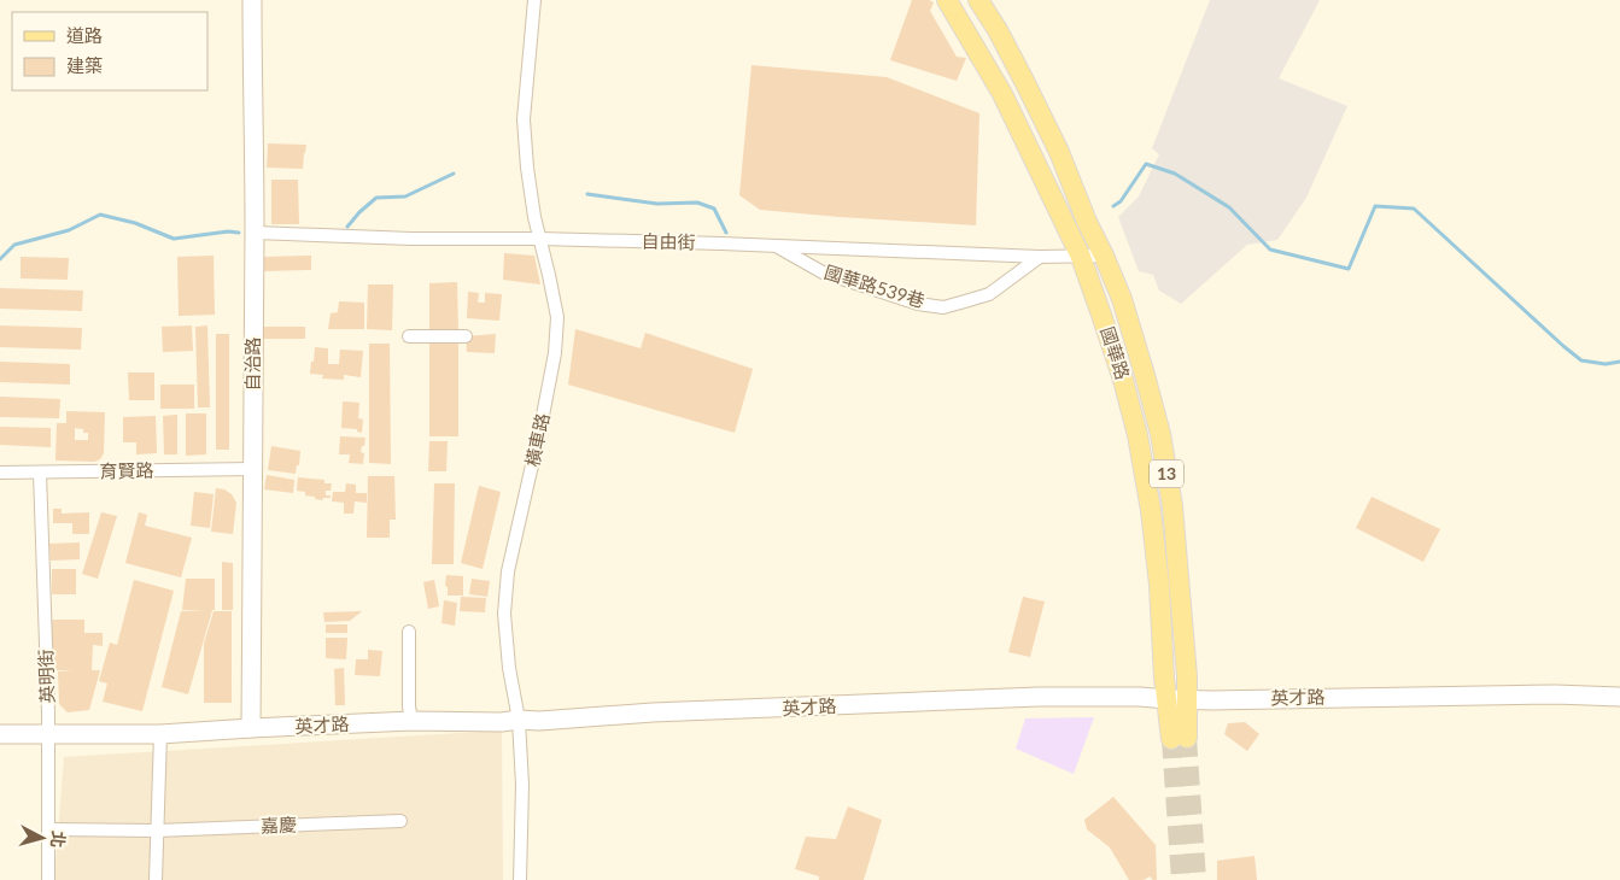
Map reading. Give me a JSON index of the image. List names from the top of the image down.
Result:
{
  "streets": {
    "main road": ["國華路", "13"],
    "street": [
      "自由街",
      "國華路539巷",
      "自治路",
      "橫車路",
      "育賢路",
      "英明街",
      "英才路",
      "嘉慶"
    ]
  },
  "crossings": [
    ["自由街", "國華路539巷"],
    ["自由街", "國華路"],
    ["自由街", "自治路"],
    ["自由街", "橫車路"],
    ["國華路", "英才路"],
    ["自治路", "育賢路"],
    ["自治路", "英才路"],
    ["橫車路", "英才路"],
    ["育賢路", "英明街"],
    ["英明街", "英才路"],
    ["英明街", "嘉慶"]
  ],
  "legend": ["道路", "建築"],
  "north": "right"
}
